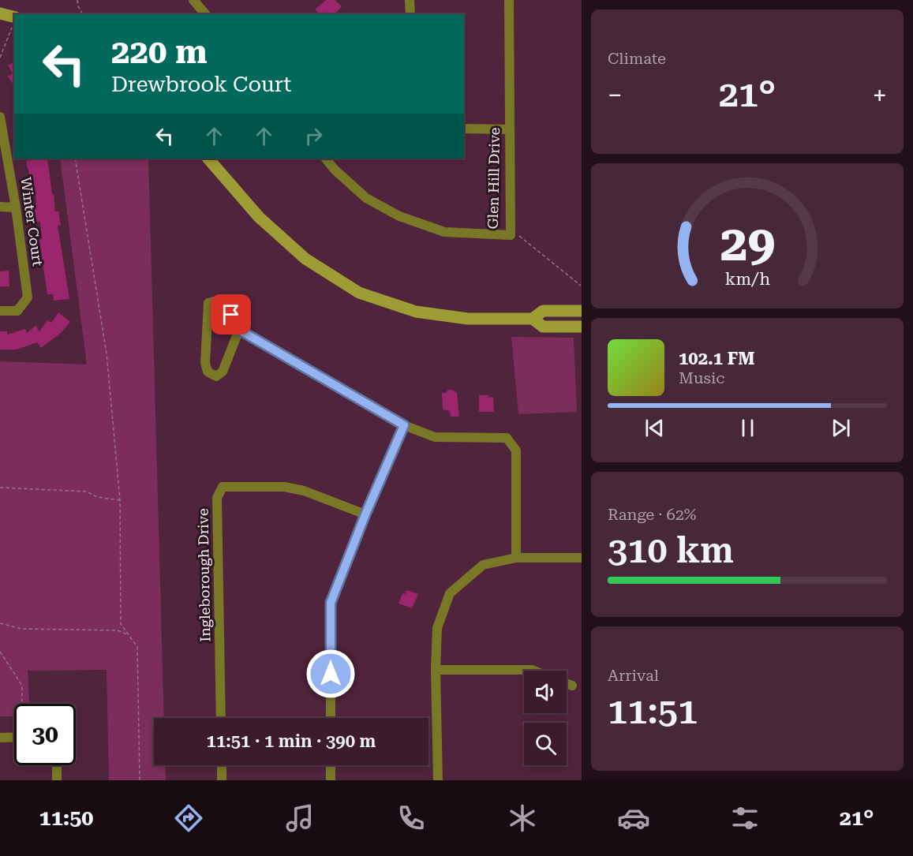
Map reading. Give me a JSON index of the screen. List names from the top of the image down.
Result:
{
  "streets": {
    "street": ["Glen Hill Drive", "Winter Court", "Ingleborough Drive"]
  },
  "page": {
    "tile": [
      "Climate",
      ["Range · 62%", "310 km"],
      ["Arrival", "11:51"]
    ],
    "turn": ["220 m", "Drewbrook Court"],
    "heat": ["−", "21°", "+"],
    "song": ["102.1 FM", "Music"],
    "limit": "30",
    "trip": "11:51 · 1 min · 390 m",
    "tabs": ["11:50", "21°"],
    "gauge": ["29", "km/h"]
  }
}
